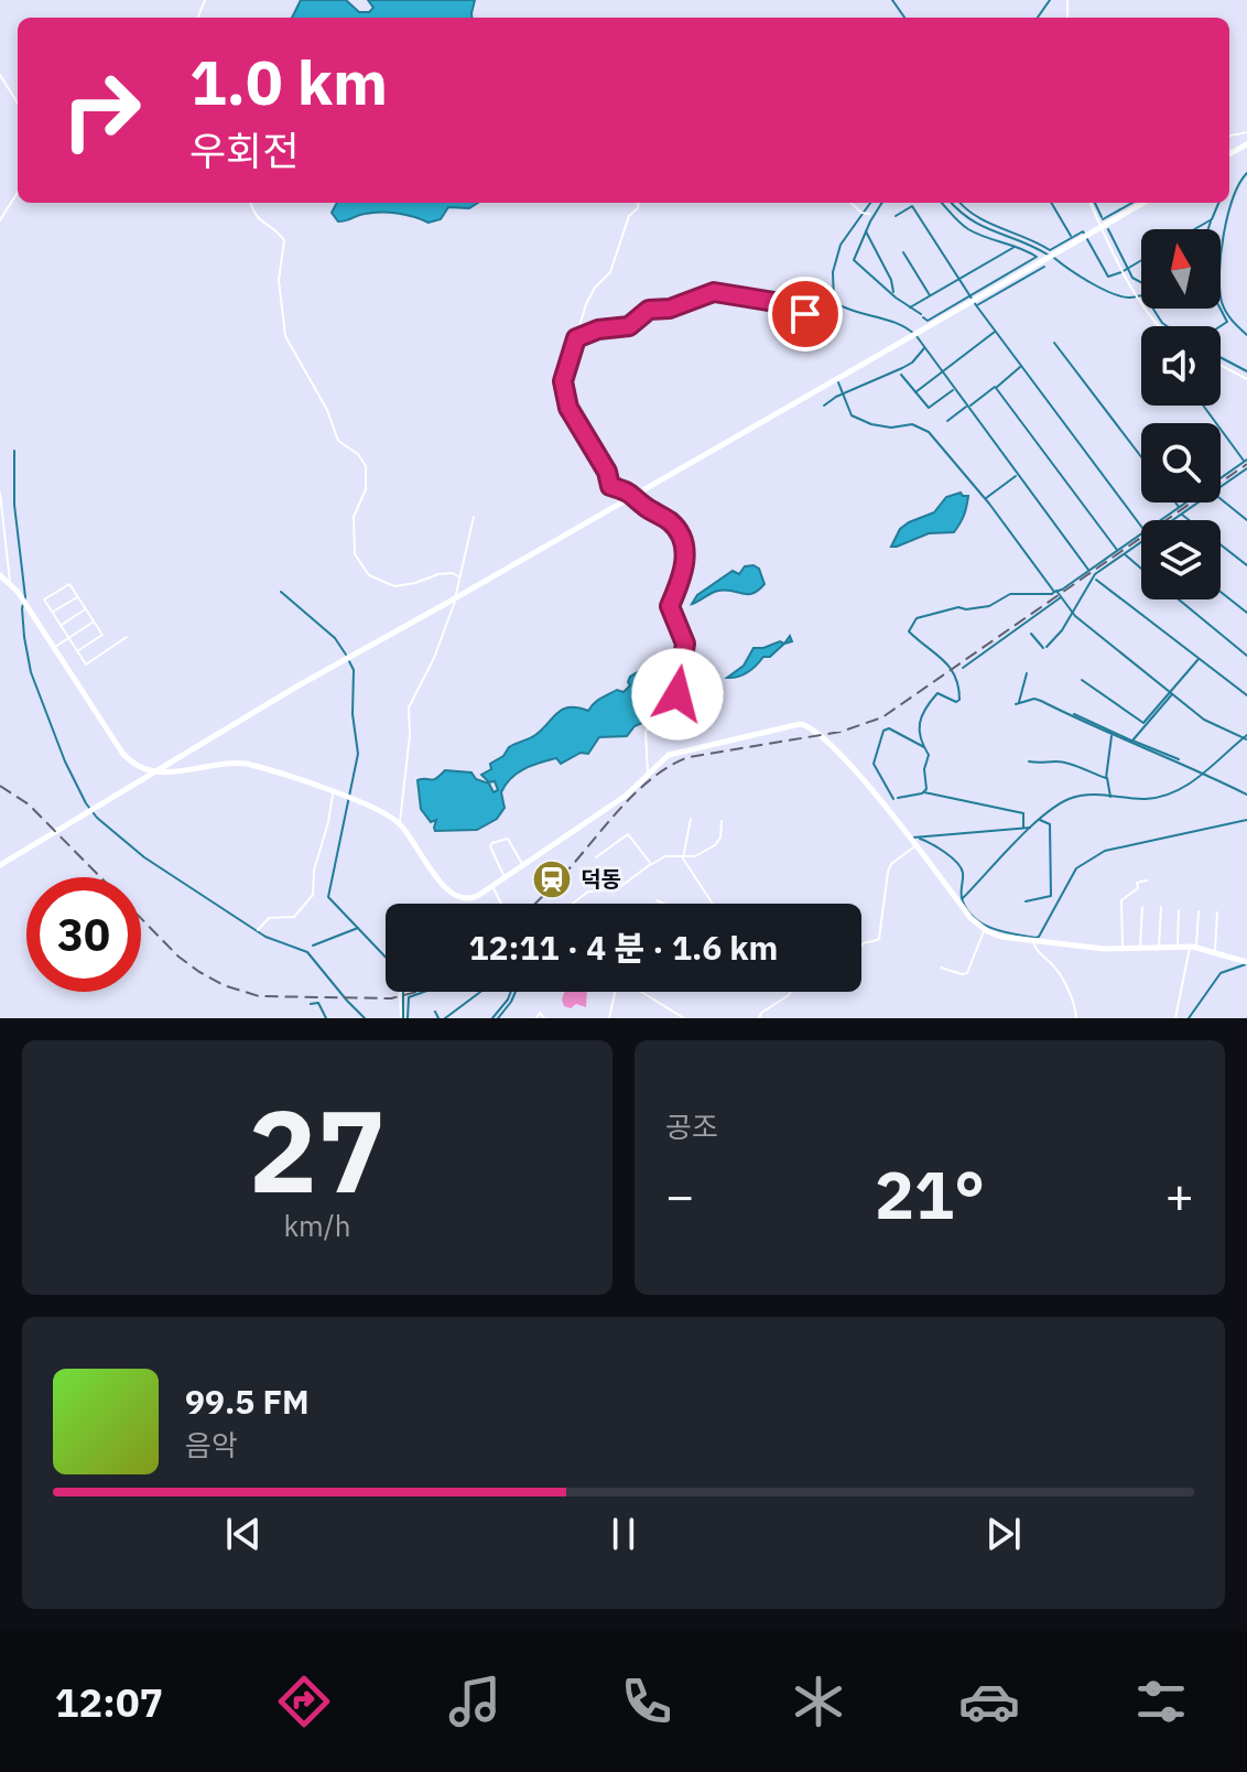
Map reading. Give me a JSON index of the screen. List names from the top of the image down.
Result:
{
  "places": {
    "station": ["덕동"]
  },
  "north": "top",
  "page": {
    "turn": ["1.0 km", "우회전"],
    "limit": "30",
    "trip": "12:11 · 4 분 · 1.6 km",
    "tile": [
      ["27", "km/h"],
      "공조"
    ],
    "heat": ["−", "21°", "+"],
    "song": ["99.5 FM", "음악"],
    "tabs": "12:07"
  }
}
